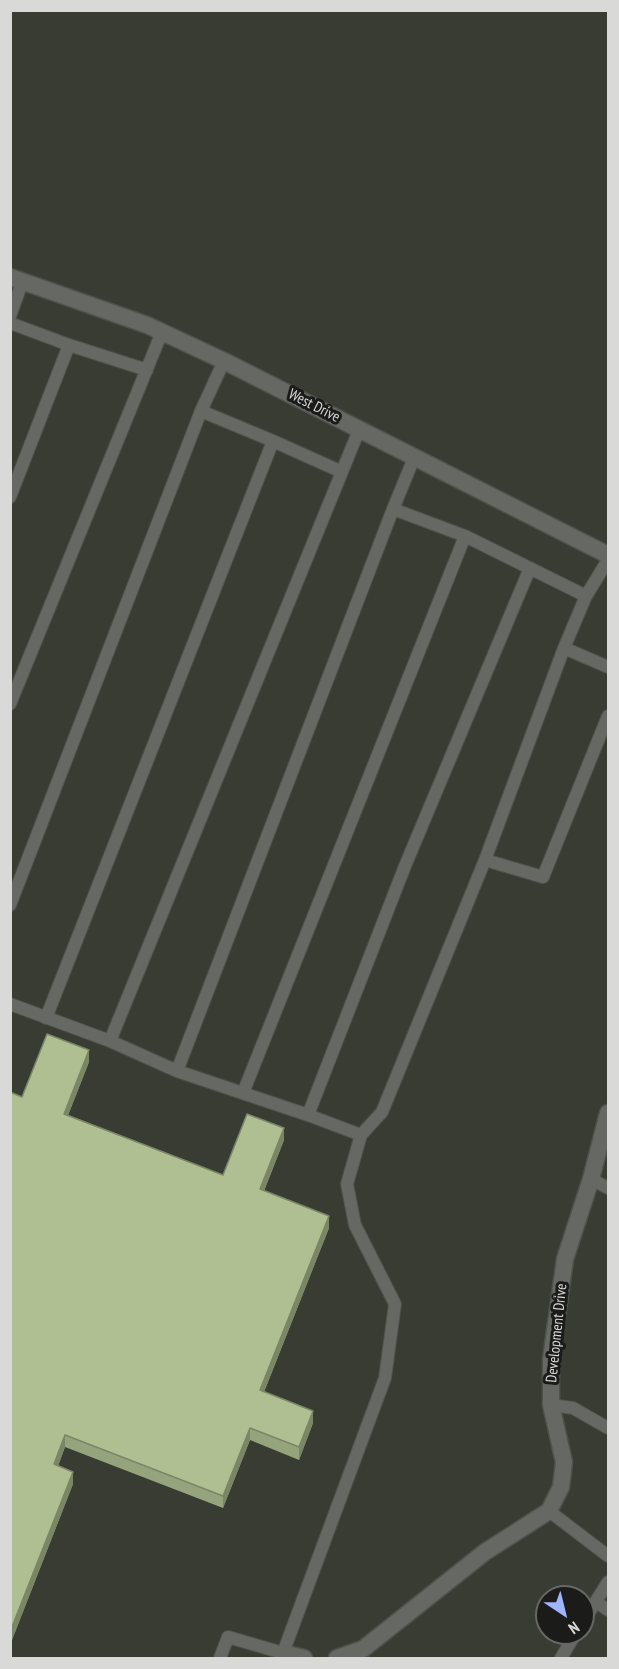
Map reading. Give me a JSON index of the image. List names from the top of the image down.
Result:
{
  "streets": {
    "street": ["West Drive", "Development Drive"]
  },
  "north": "bottom right"
}
